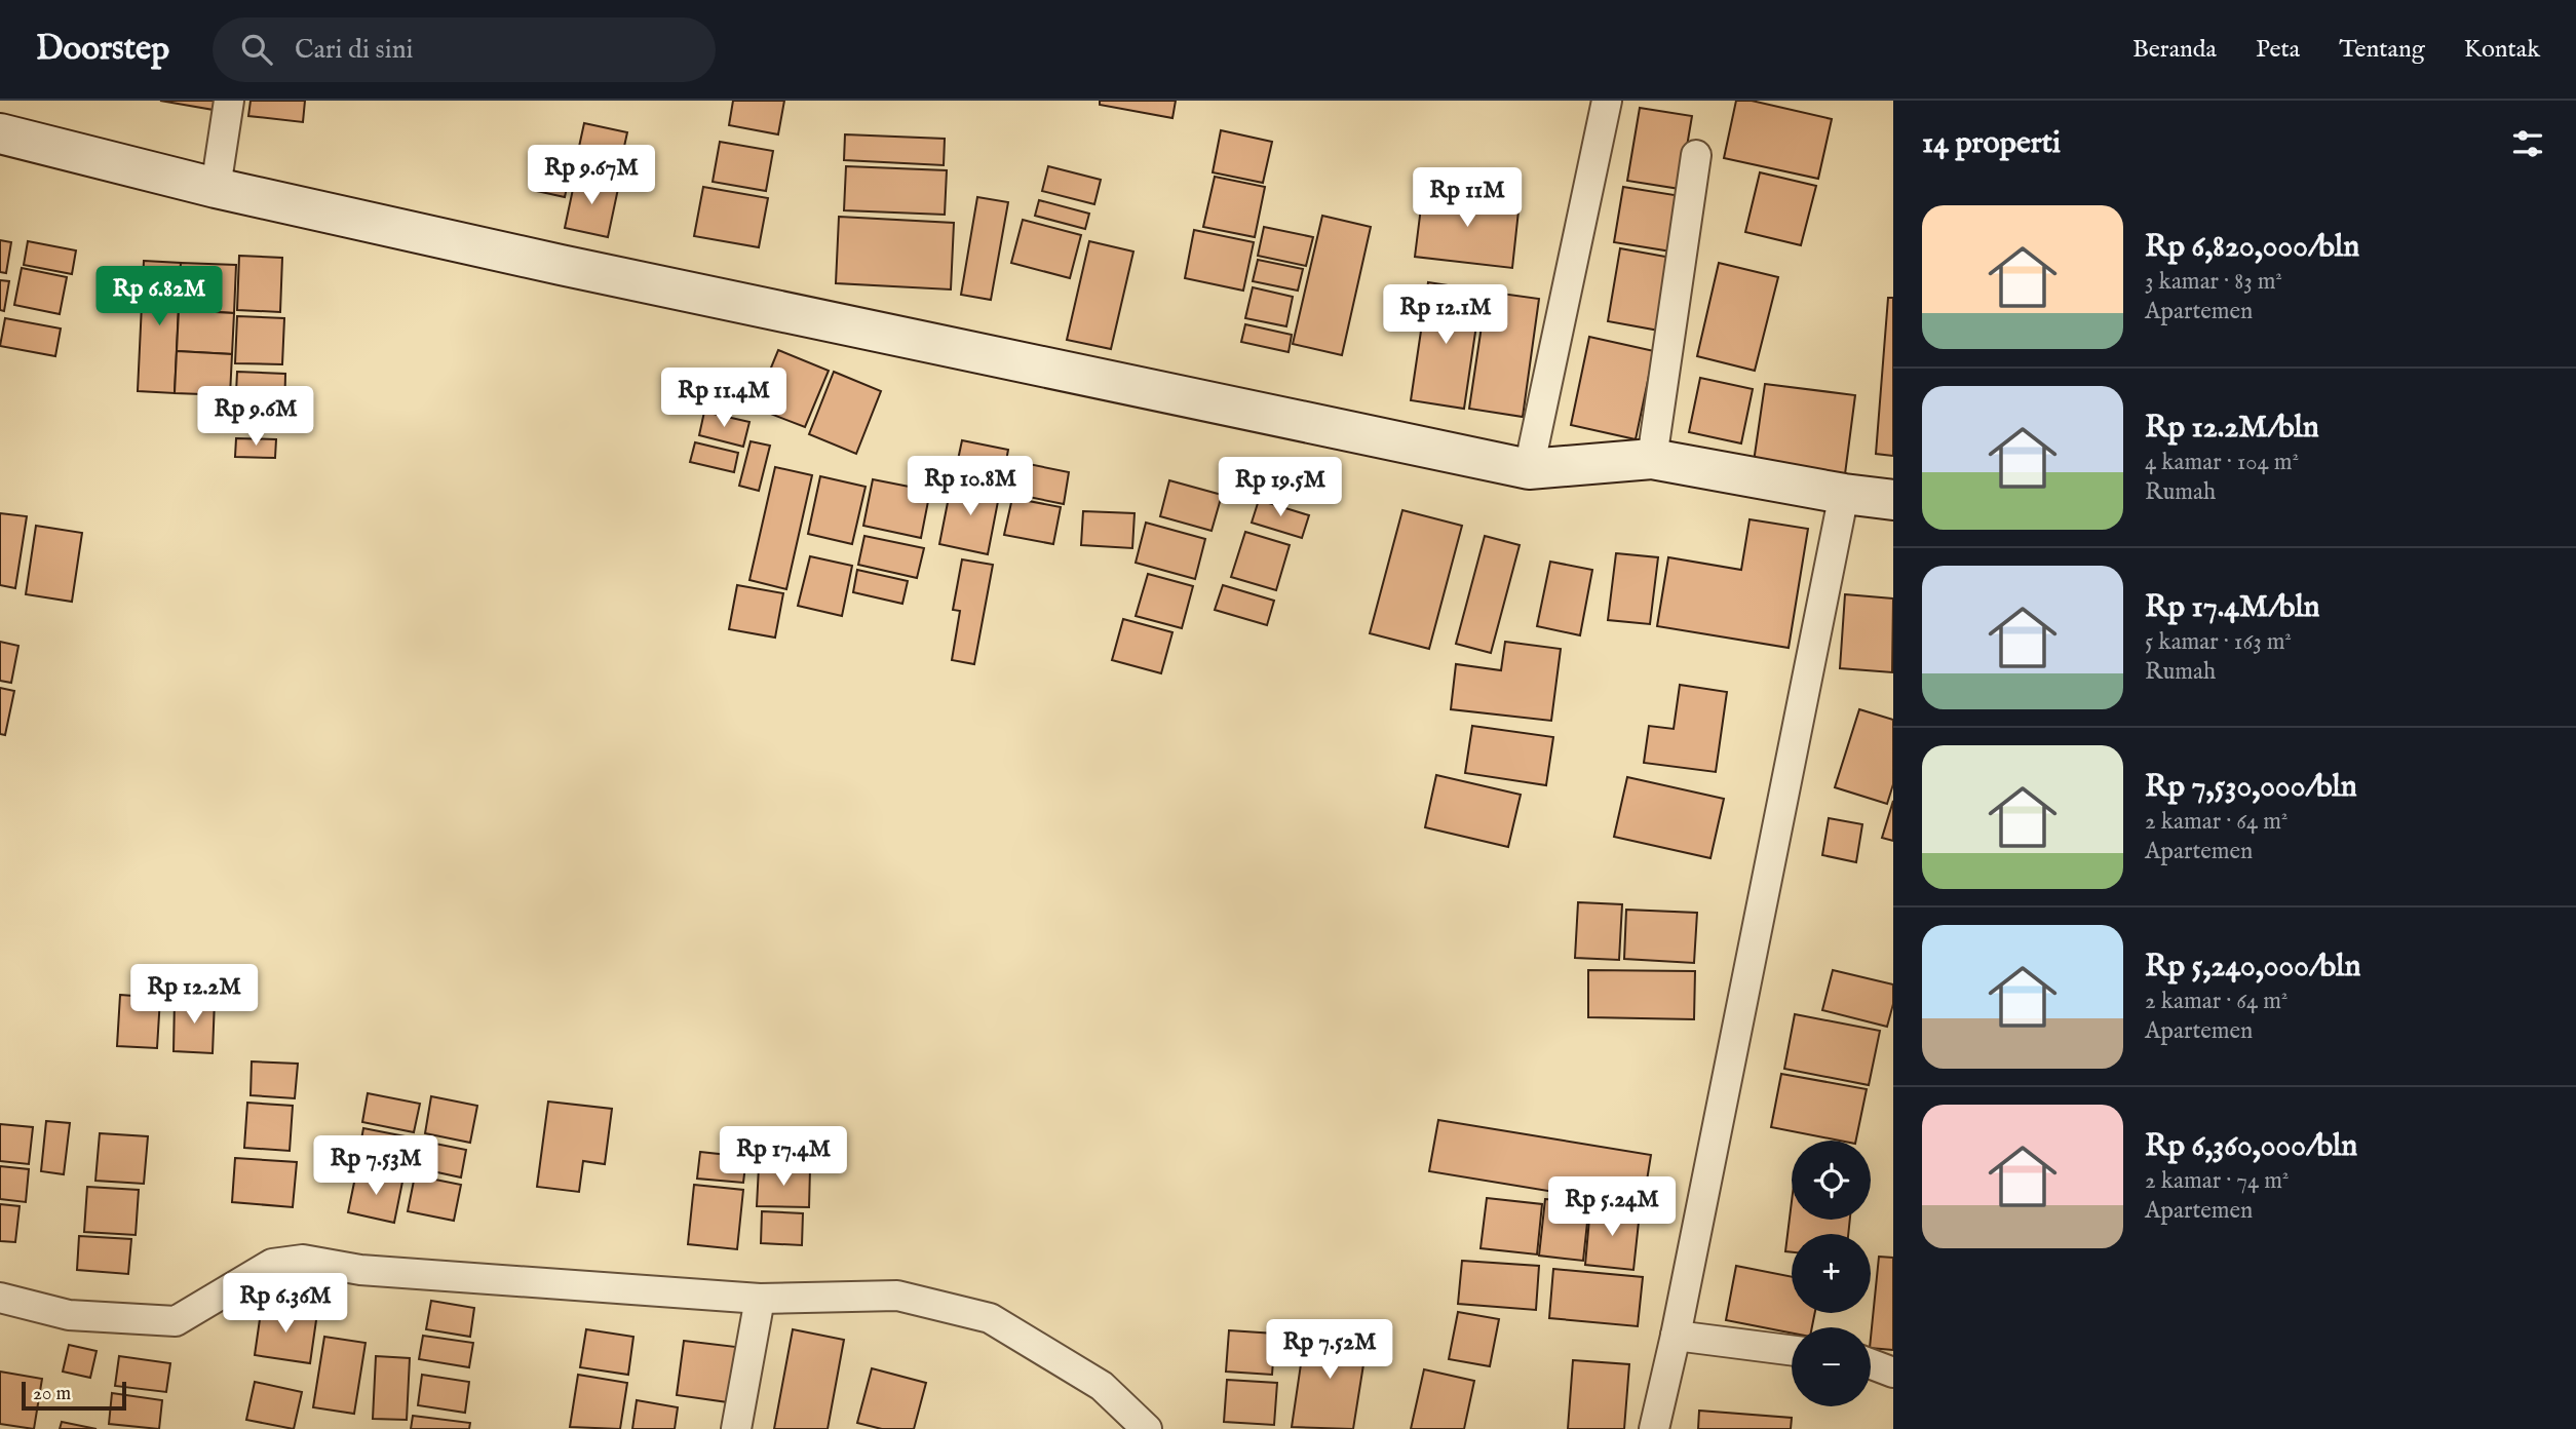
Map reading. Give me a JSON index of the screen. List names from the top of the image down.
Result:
{
  "scale_bar": "20 m",
  "page": {
    "header": "Doorstep",
    "search": "Cari di sini",
    "nav": [
      "Beranda",
      "Peta",
      "Tentang",
      "Kontak"
    ],
    "heading": "14 properti",
    "price": [
      "Rp 9.67M",
      "Rp 11M",
      "Rp 6.82M",
      "Rp 12.1M",
      "Rp 11.4M",
      "Rp 9.6M",
      "Rp 10.8M",
      "Rp 19.5M",
      "Rp 12.2M",
      "Rp 17.4M",
      "Rp 7.53M",
      "Rp 5.24M",
      "Rp 6.36M",
      "Rp 7.52M"
    ],
    "list": [
      {
        "name": "Rp 6,820,000/bln",
        "note": "3 kamar · 83 m² · Apartemen"
      },
      {
        "name": "Rp 12.2M/bln",
        "note": "4 kamar · 104 m² · Rumah"
      },
      {
        "name": "Rp 17.4M/bln",
        "note": "5 kamar · 163 m² · Rumah"
      },
      {
        "name": "Rp 7,530,000/bln",
        "note": "2 kamar · 64 m² · Apartemen"
      },
      {
        "name": "Rp 5,240,000/bln",
        "note": "2 kamar · 64 m² · Apartemen"
      },
      {
        "name": "Rp 6,360,000/bln",
        "note": "2 kamar · 74 m² · Apartemen"
      }
    ],
    "map_buttons": ["+", "−"],
    "scale": "20 m"
  }
}
